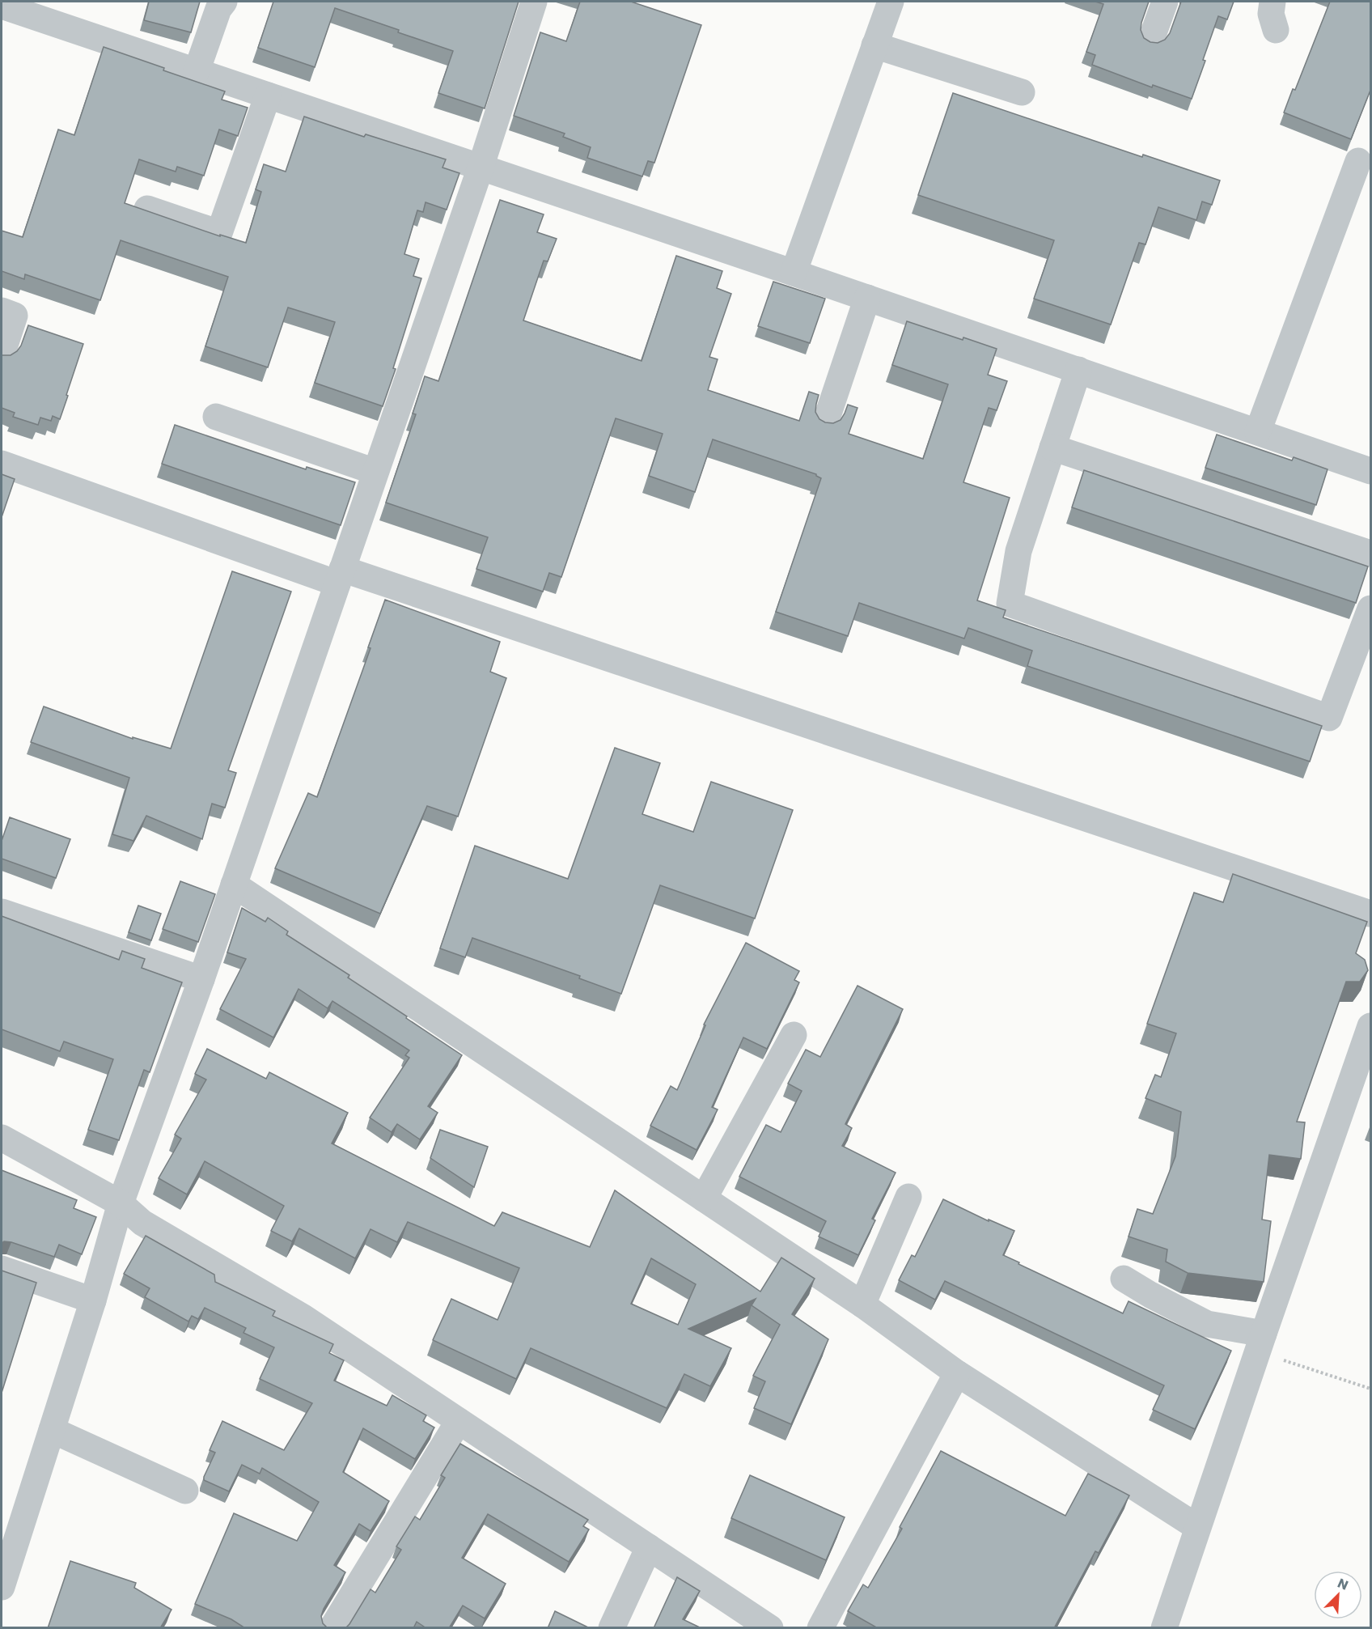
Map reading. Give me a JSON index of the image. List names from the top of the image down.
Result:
{
  "north": "top right"
}
